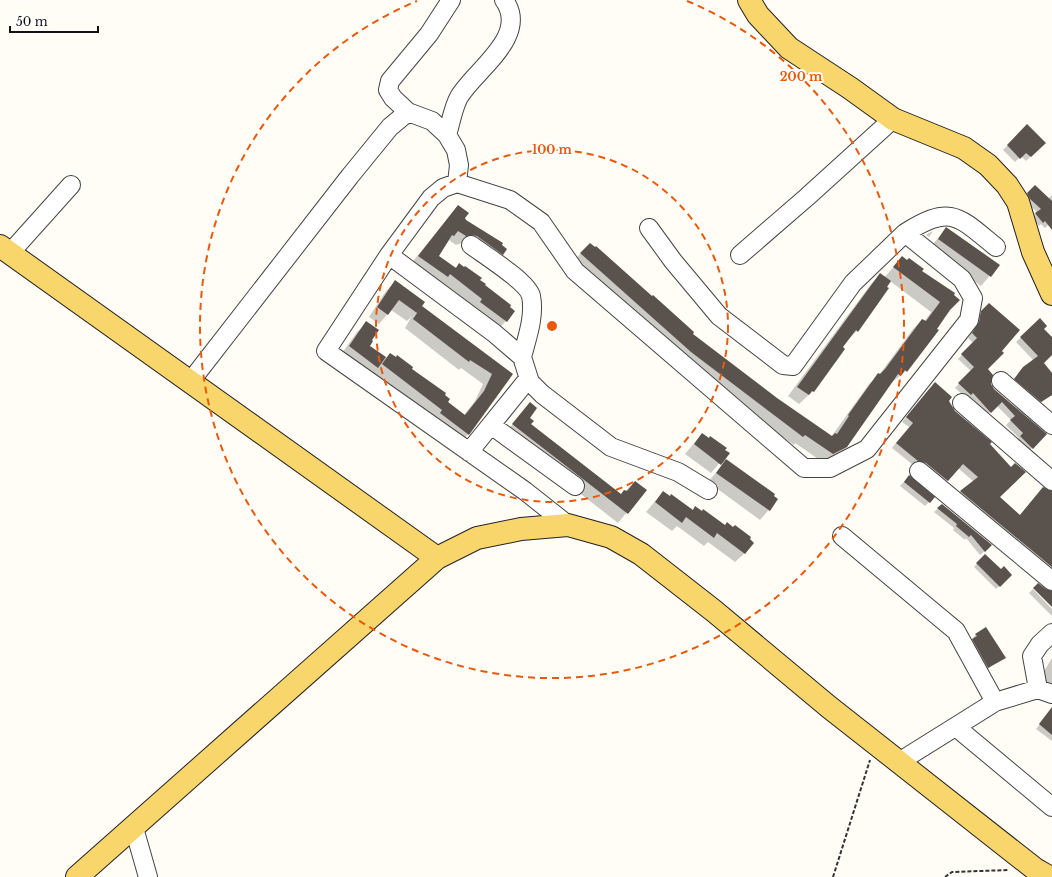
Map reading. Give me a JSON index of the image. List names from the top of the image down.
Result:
{
  "scale_bar": "50 m",
  "rings": ["200 m", "100 m"]
}
